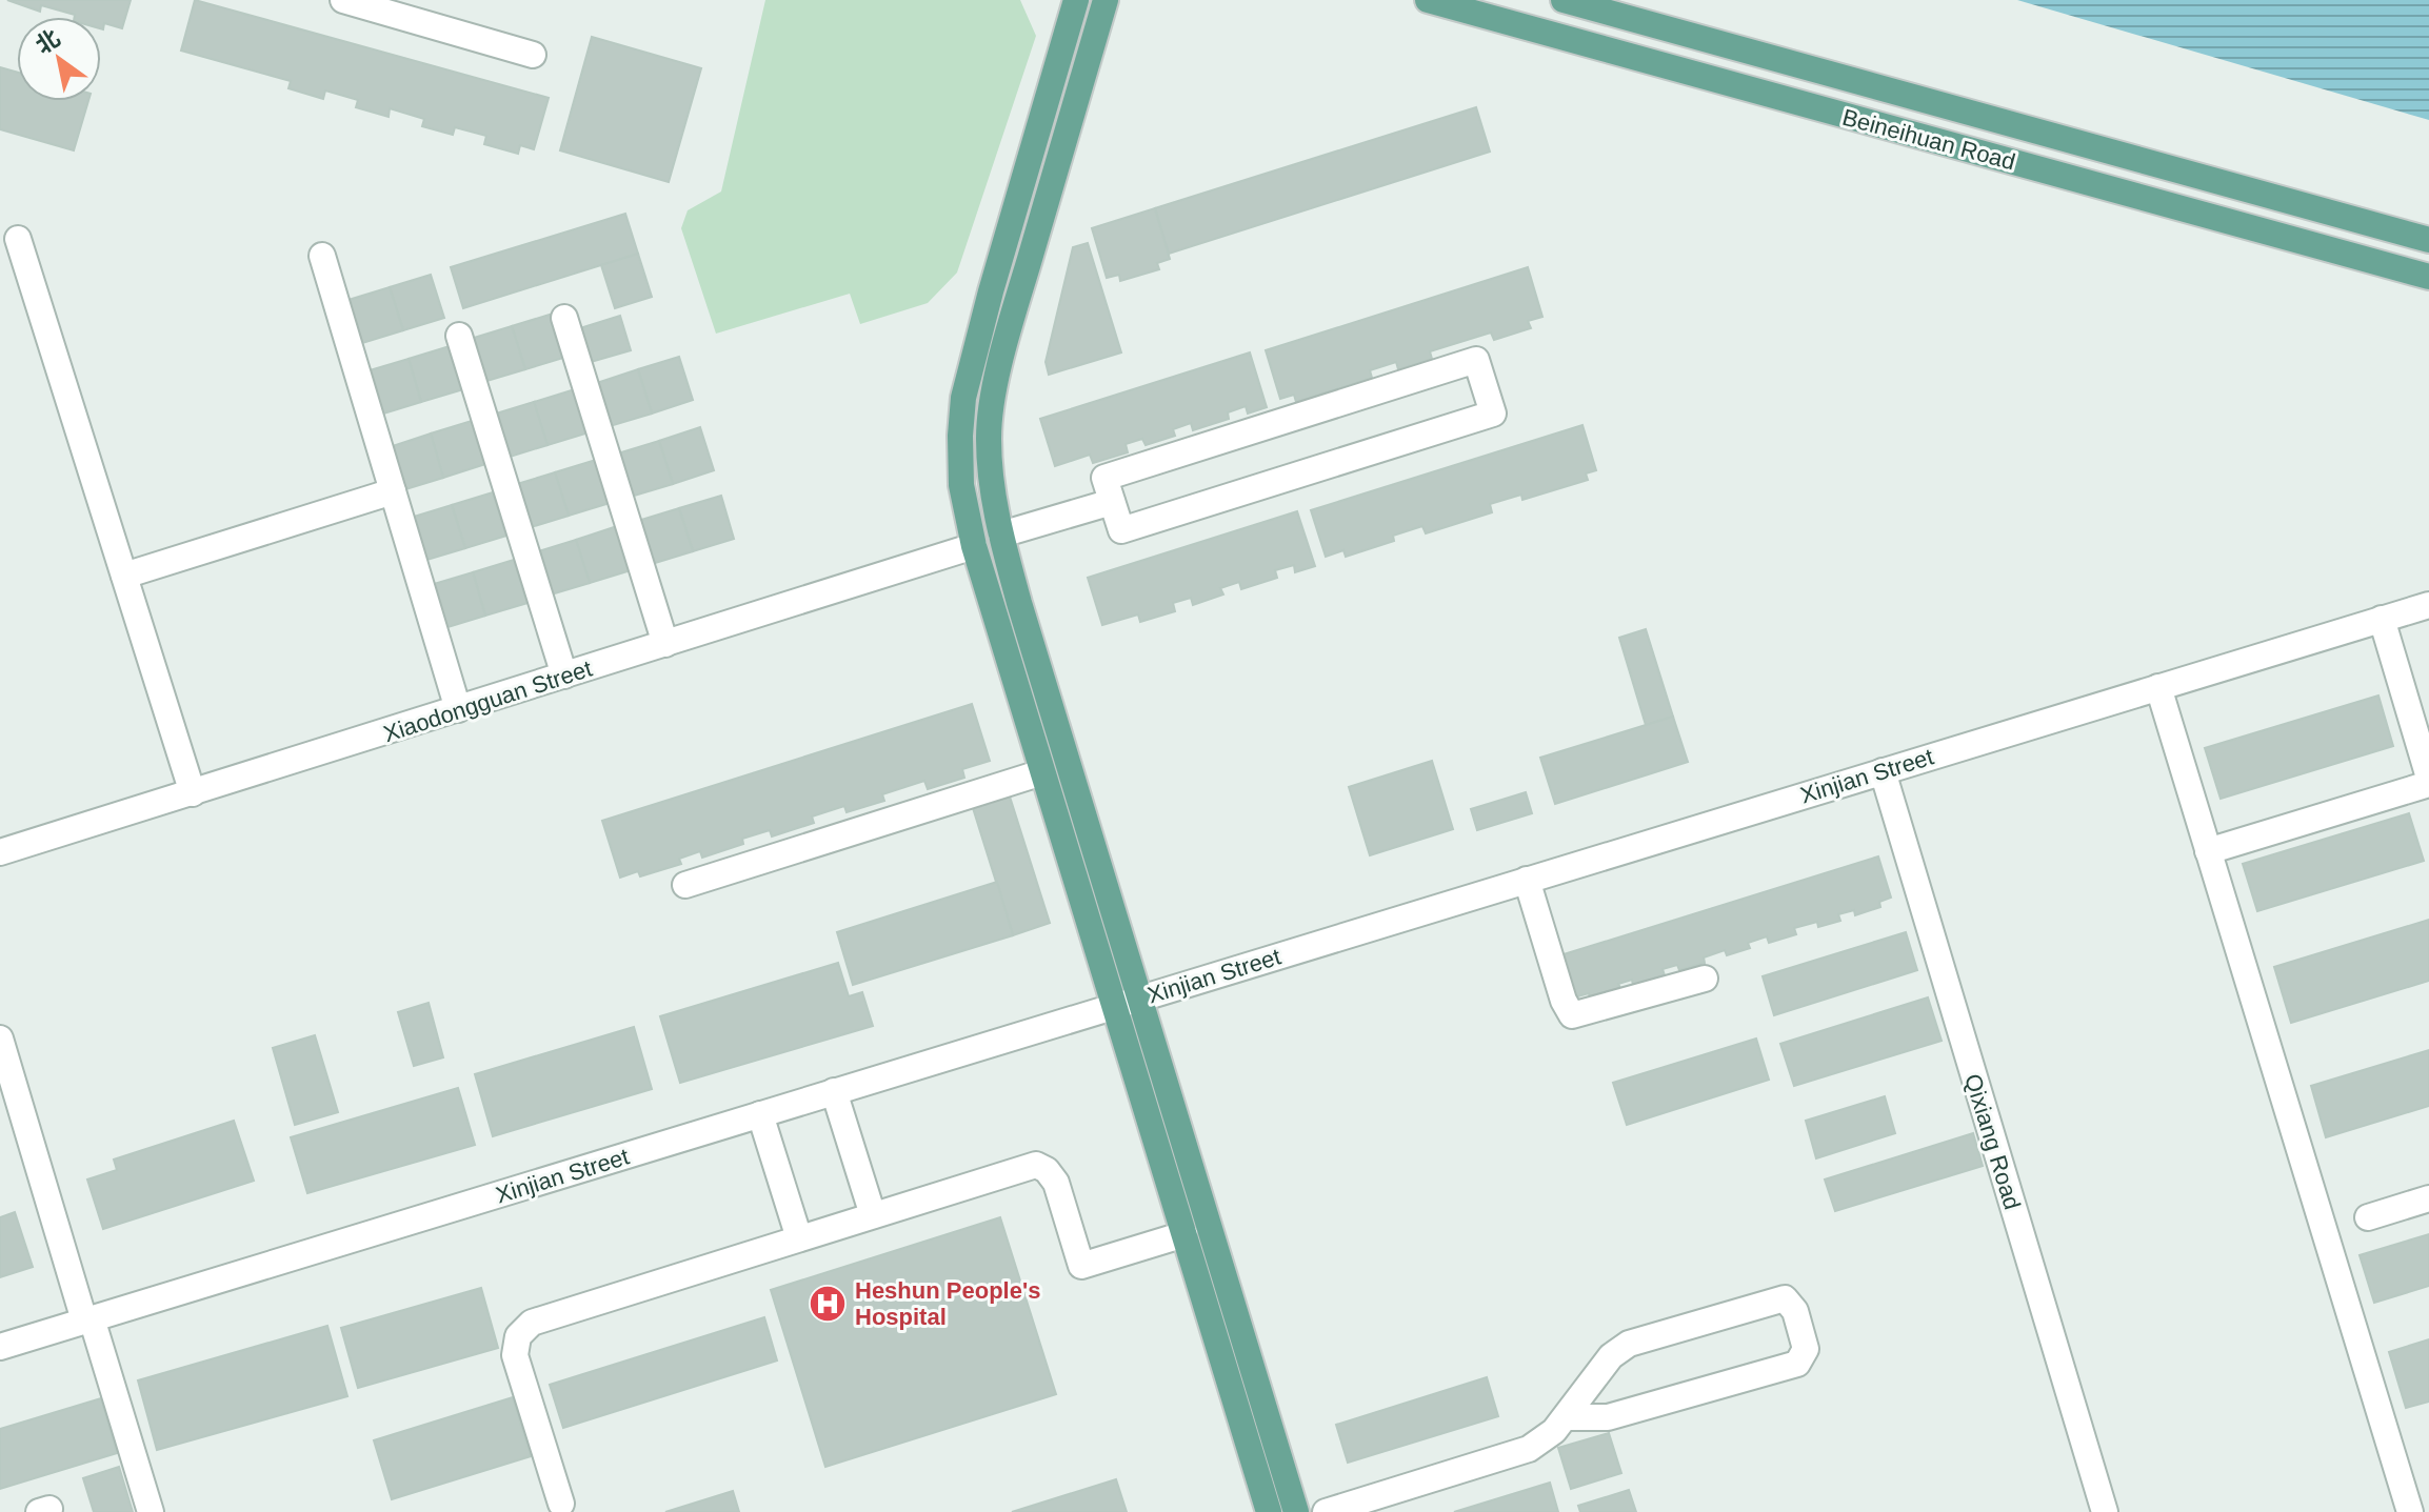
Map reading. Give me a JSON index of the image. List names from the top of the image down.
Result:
{
  "streets": {
    "main road": ["Beineihuan Road"],
    "street": ["Xiaodongguan Street", "Xinjian Street", "Qixiang Road"]
  },
  "crossings": [
    ["Xinjian Street", "Qixiang Road"]
  ],
  "places": {
    "hospital": ["Heshun People's Hospital"]
  },
  "north": "top left"
}
